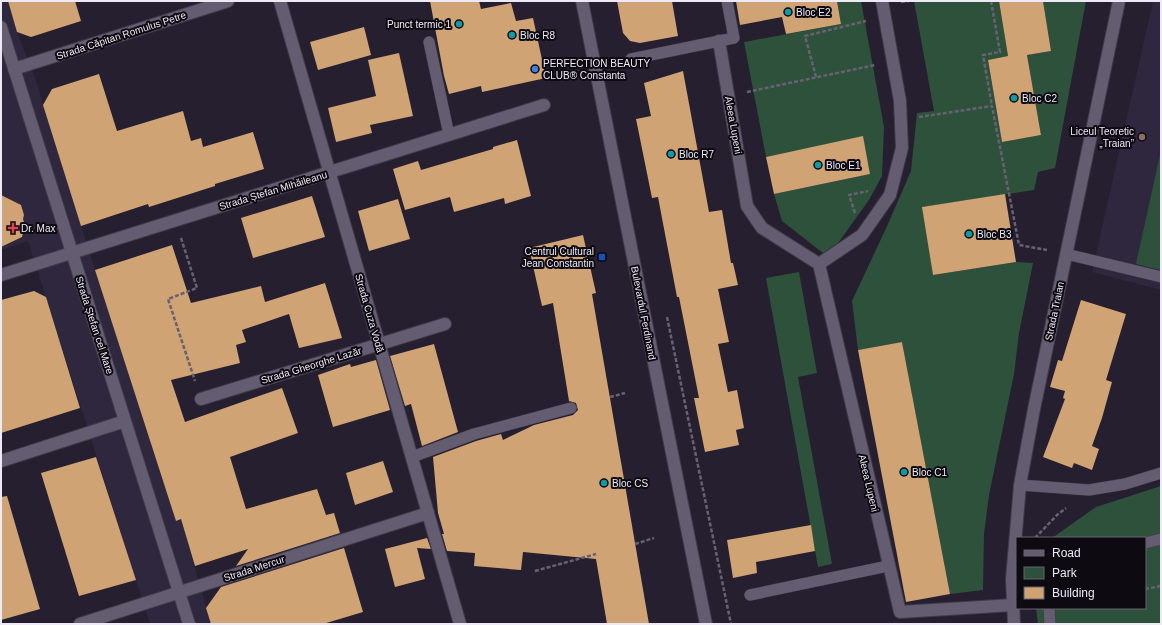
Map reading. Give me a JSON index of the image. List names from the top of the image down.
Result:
{
  "streets": {
    "street": [
      "Strada Căpitan Romulus Petre",
      "Aleea Lupeni",
      "Strada Ștefan Mihăileanu",
      "Strada Traian",
      "Strada Cuza Vodă",
      "Bulevardul Ferdinand",
      "Strada Ștefan cel Mare",
      "Strada Gheorghe Lazăr",
      "Strada Mercur"
    ]
  },
  "crossings": [
    ["Strada Căpitan Romulus Petre", "Strada Ștefan cel Mare"],
    ["Aleea Lupeni", "Strada Traian"],
    ["Strada Ștefan Mihăileanu", "Strada Cuza Vodă"],
    ["Strada Ștefan Mihăileanu", "Strada Ștefan cel Mare"],
    ["Strada Cuza Vodă", "Strada Gheorghe Lazăr"],
    ["Strada Cuza Vodă", "Strada Mercur"],
    ["Strada Ștefan cel Mare", "Strada Mercur"]
  ],
  "places": {
    "other": [
      "Bloc E2",
      "Punct termic 1",
      "Bloc R8",
      "PERFECTION BEAUTY CLUB® Constanta",
      "Bloc C2",
      "Liceul Teoretic „Traian”",
      "Bloc R7",
      "Bloc E1",
      "Bloc B3",
      "Bloc C1",
      "Bloc CS"
    ],
    "health": ["Dr. Max"],
    "transit": ["Centrul Cultural Jean Constantin"]
  },
  "legend": ["Road", "Park", "Building"]
}
